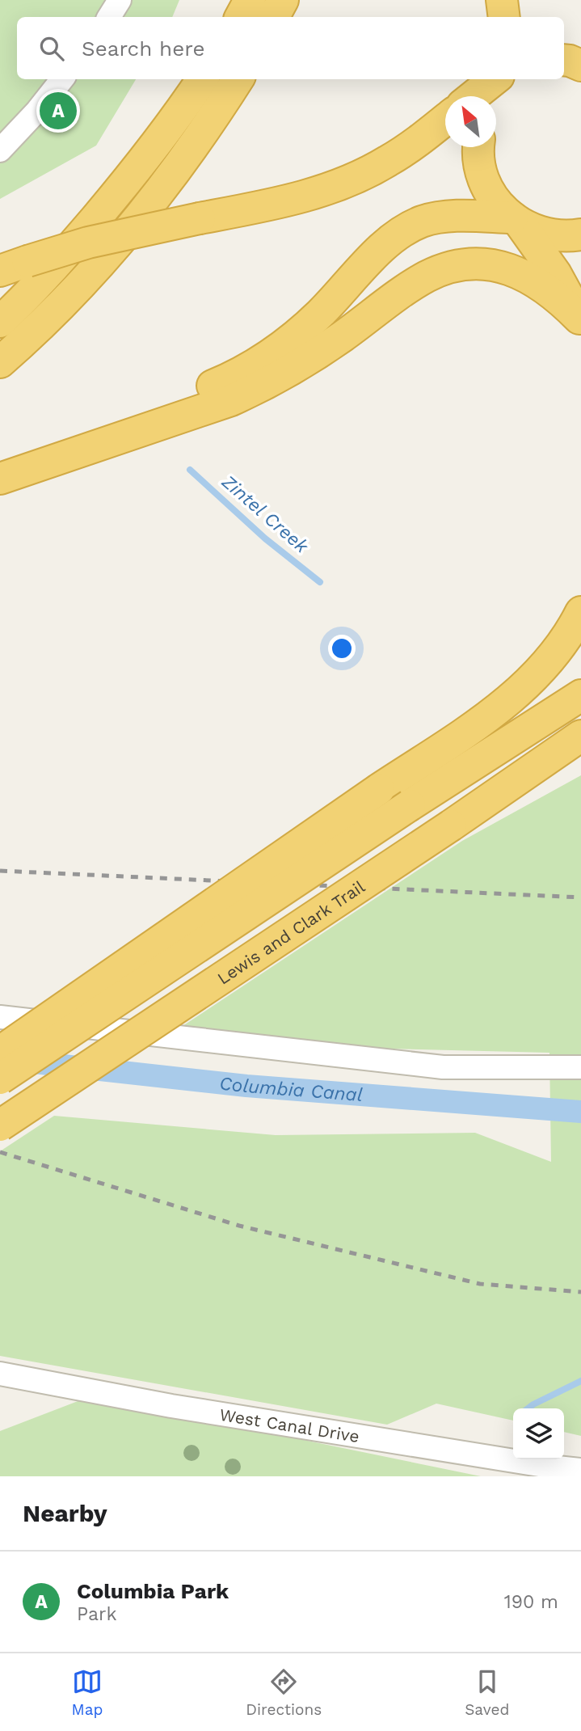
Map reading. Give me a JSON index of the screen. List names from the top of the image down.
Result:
{
  "streets": {
    "highway": ["Lewis and Clark Trail"],
    "street": ["West Canal Drive"]
  },
  "water": ["Zintel Creek", "Columbia Canal"],
  "north": "top left",
  "page": {
    "search": "Search here",
    "pins": "A",
    "heading": "Nearby",
    "list": [
      {
        "mark": "A",
        "name": "Columbia Park",
        "note": "Park",
        "value": "190 m"
      }
    ],
    "nav": ["Map", "Directions", "Saved"]
  }
}
